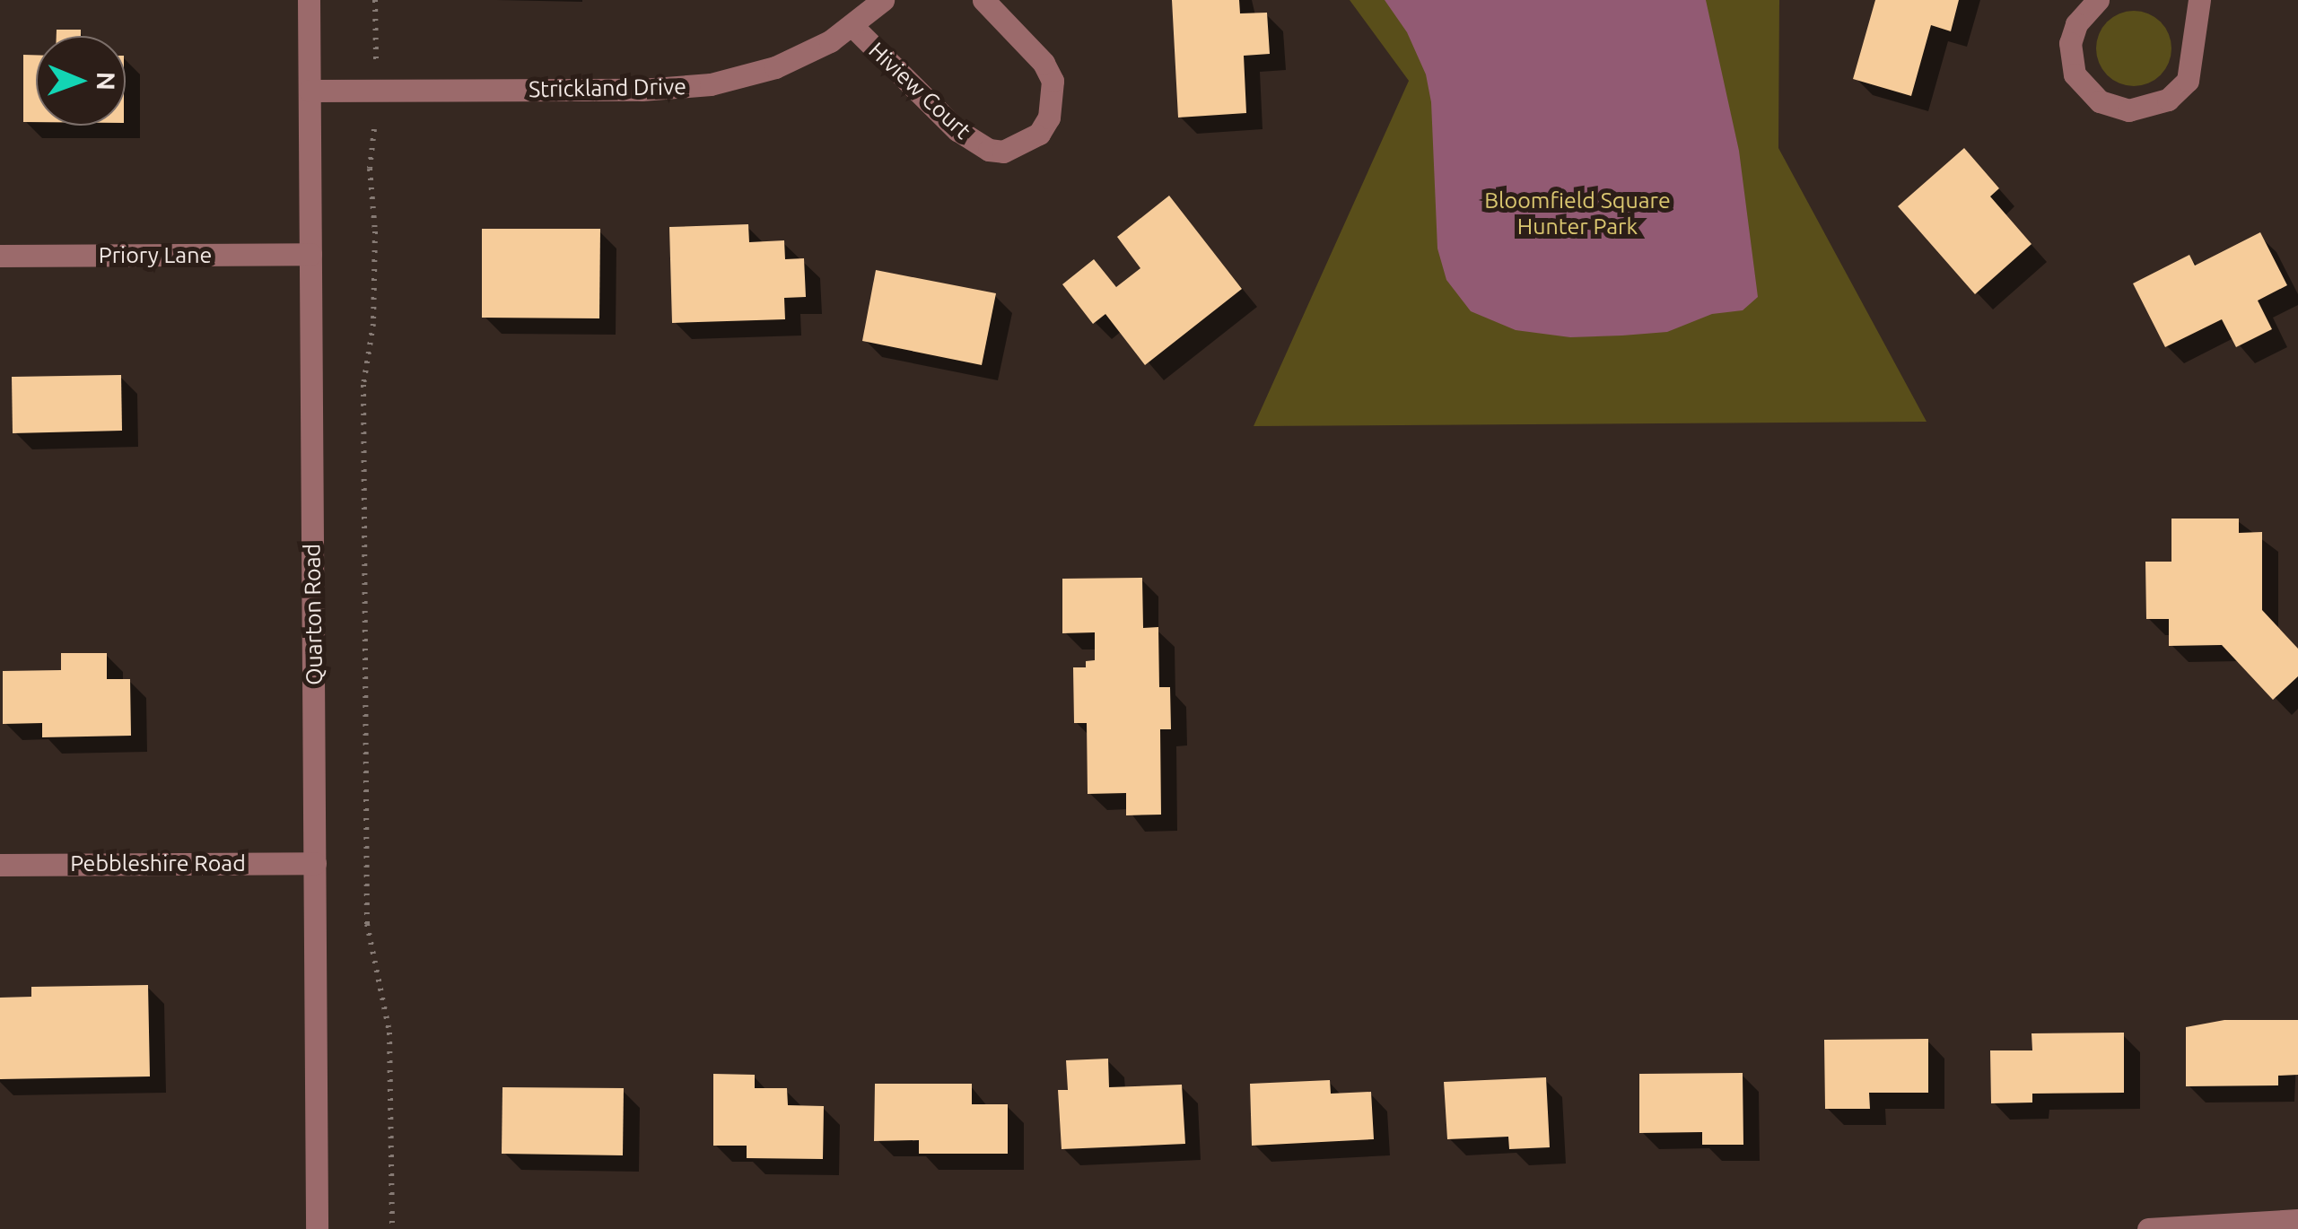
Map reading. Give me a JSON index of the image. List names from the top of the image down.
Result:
{
  "streets": {
    "street": [
      "Strickland Drive",
      "Hiview Court",
      "Priory Lane",
      "Quarton Road",
      "Pebbleshire Road"
    ]
  },
  "crossings": [
    ["Strickland Drive", "Hiview Court"],
    ["Strickland Drive", "Quarton Road"],
    ["Priory Lane", "Quarton Road"],
    ["Quarton Road", "Pebbleshire Road"]
  ],
  "parks": ["Bloomfield Square Hunter Park"],
  "north": "right"
}
